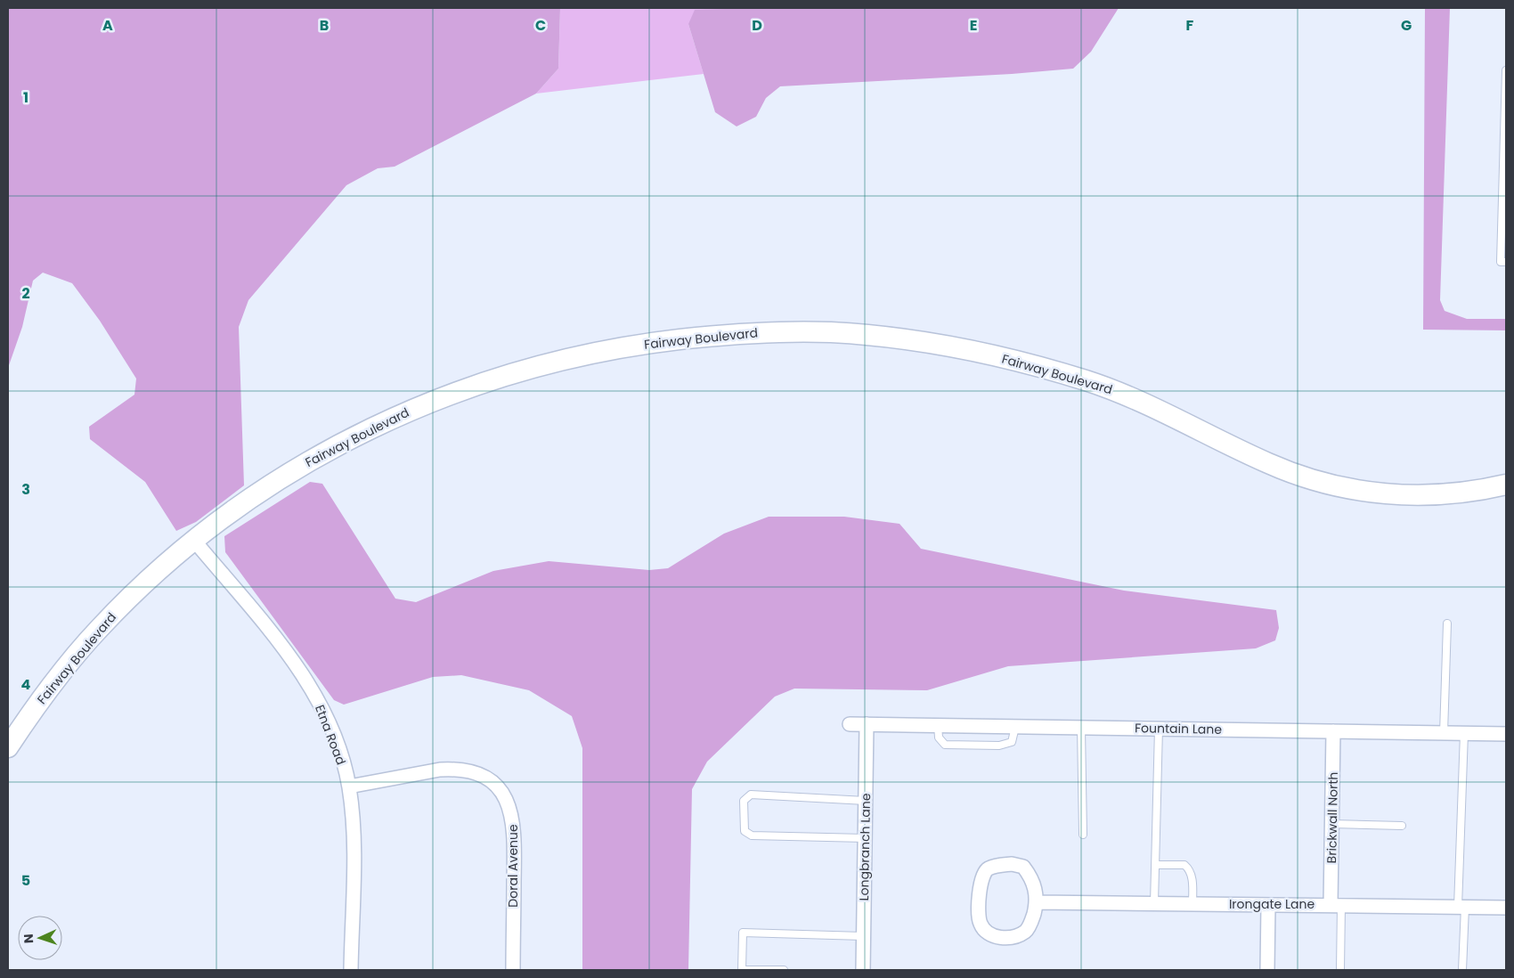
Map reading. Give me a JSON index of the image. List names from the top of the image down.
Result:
{
  "streets": {
    "street": [
      "Fairway Boulevard",
      "Fountain Lane",
      "Etna Road",
      "Brickwall North",
      "Longbranch Lane",
      "Doral Avenue",
      "Irongate Lane"
    ]
  },
  "crossings": [
    ["Fairway Boulevard", "Etna Road"],
    ["Fountain Lane", "Brickwall North"],
    ["Fountain Lane", "Longbranch Lane"],
    ["Etna Road", "Doral Avenue"],
    ["Brickwall North", "Irongate Lane"]
  ],
  "north": "left",
  "grid": {
    "columns": [
      "A",
      "B",
      "C",
      "D",
      "E",
      "F",
      "G"
    ],
    "rows": [
      "1",
      "2",
      "3",
      "4",
      "5"
    ]
  }
}
